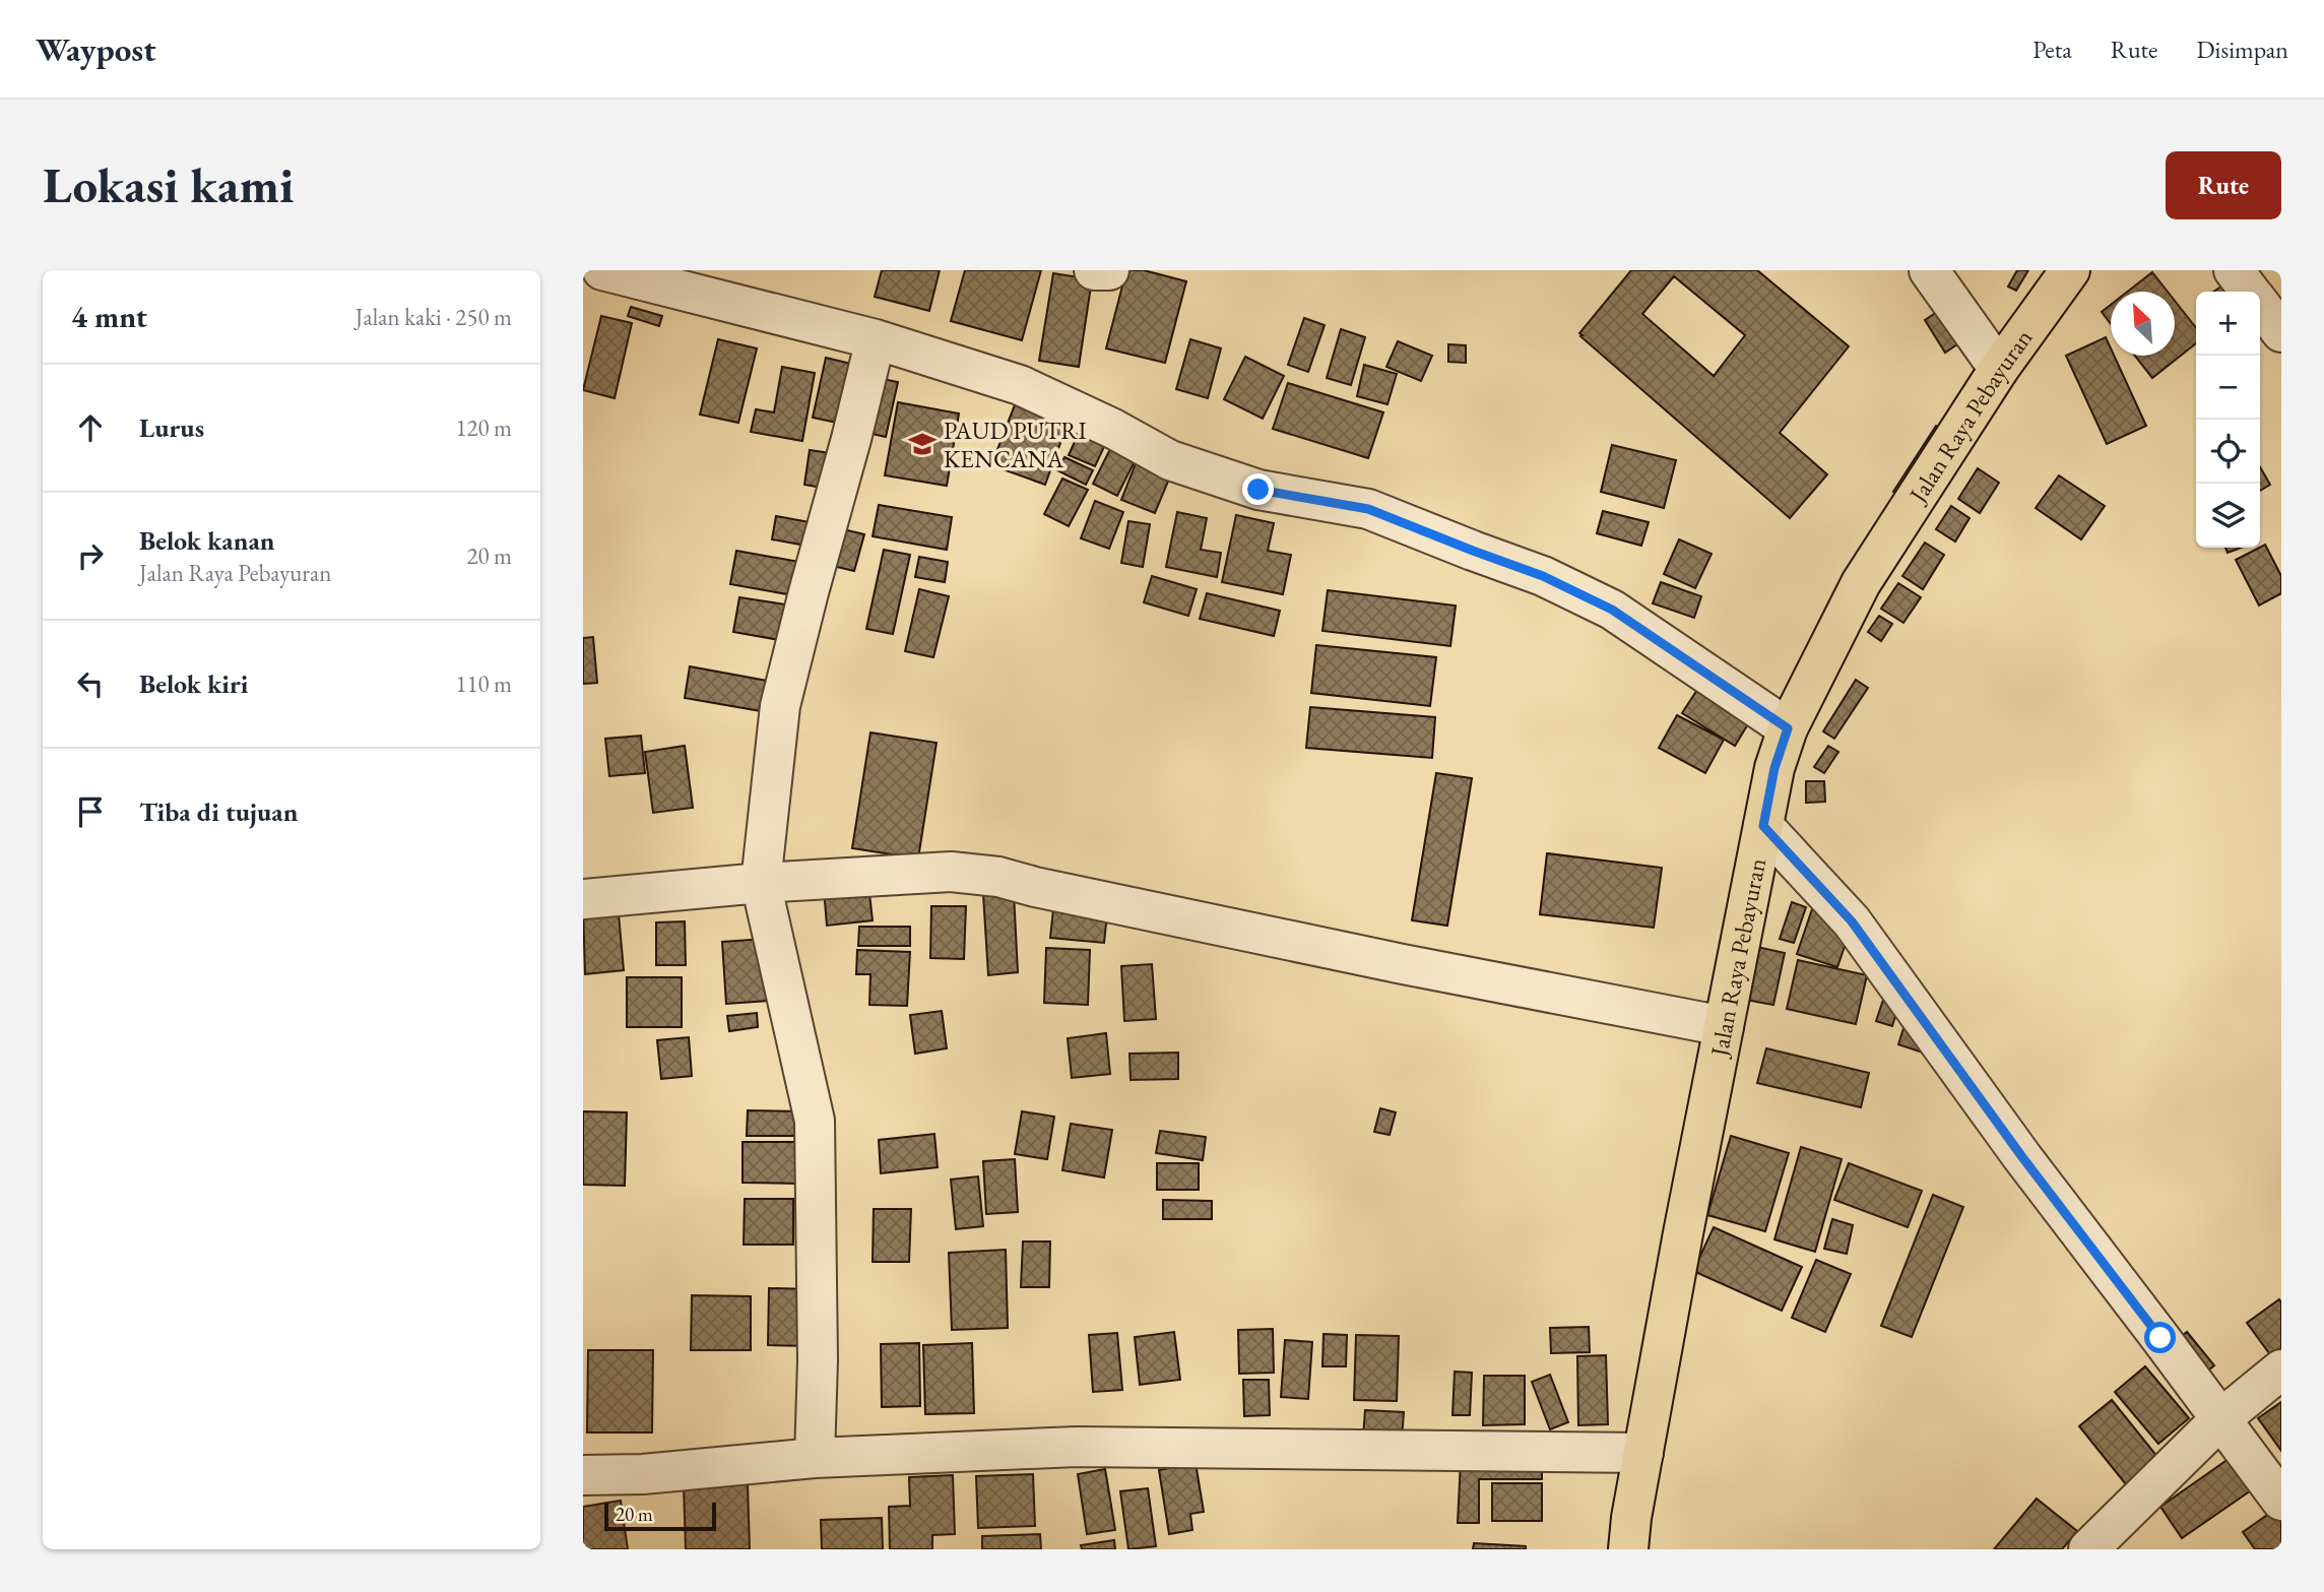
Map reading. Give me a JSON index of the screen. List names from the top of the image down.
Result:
{
  "streets": {
    "main road": ["Jalan Raya Pebayuran"]
  },
  "places": {
    "school or university": ["PAUD PUTRI KENCANA"]
  },
  "scale_bar": "20 m",
  "north": "top left",
  "page": {
    "header": "Waypost",
    "nav": ["Peta", "Rute", "Disimpan"],
    "buttons": "Rute",
    "title": "Lokasi kami",
    "heading": ["4 mnt", "Jalan kaki · 250 m"],
    "map_buttons": ["+", "−"],
    "list": [
      ["Lurus", "120 m"],
      ["Belok kanan", "Jalan Raya Pebayuran", "20 m"],
      ["Belok kiri", "110 m"],
      "Tiba di tujuan"
    ],
    "scale": "20 m"
  }
}
